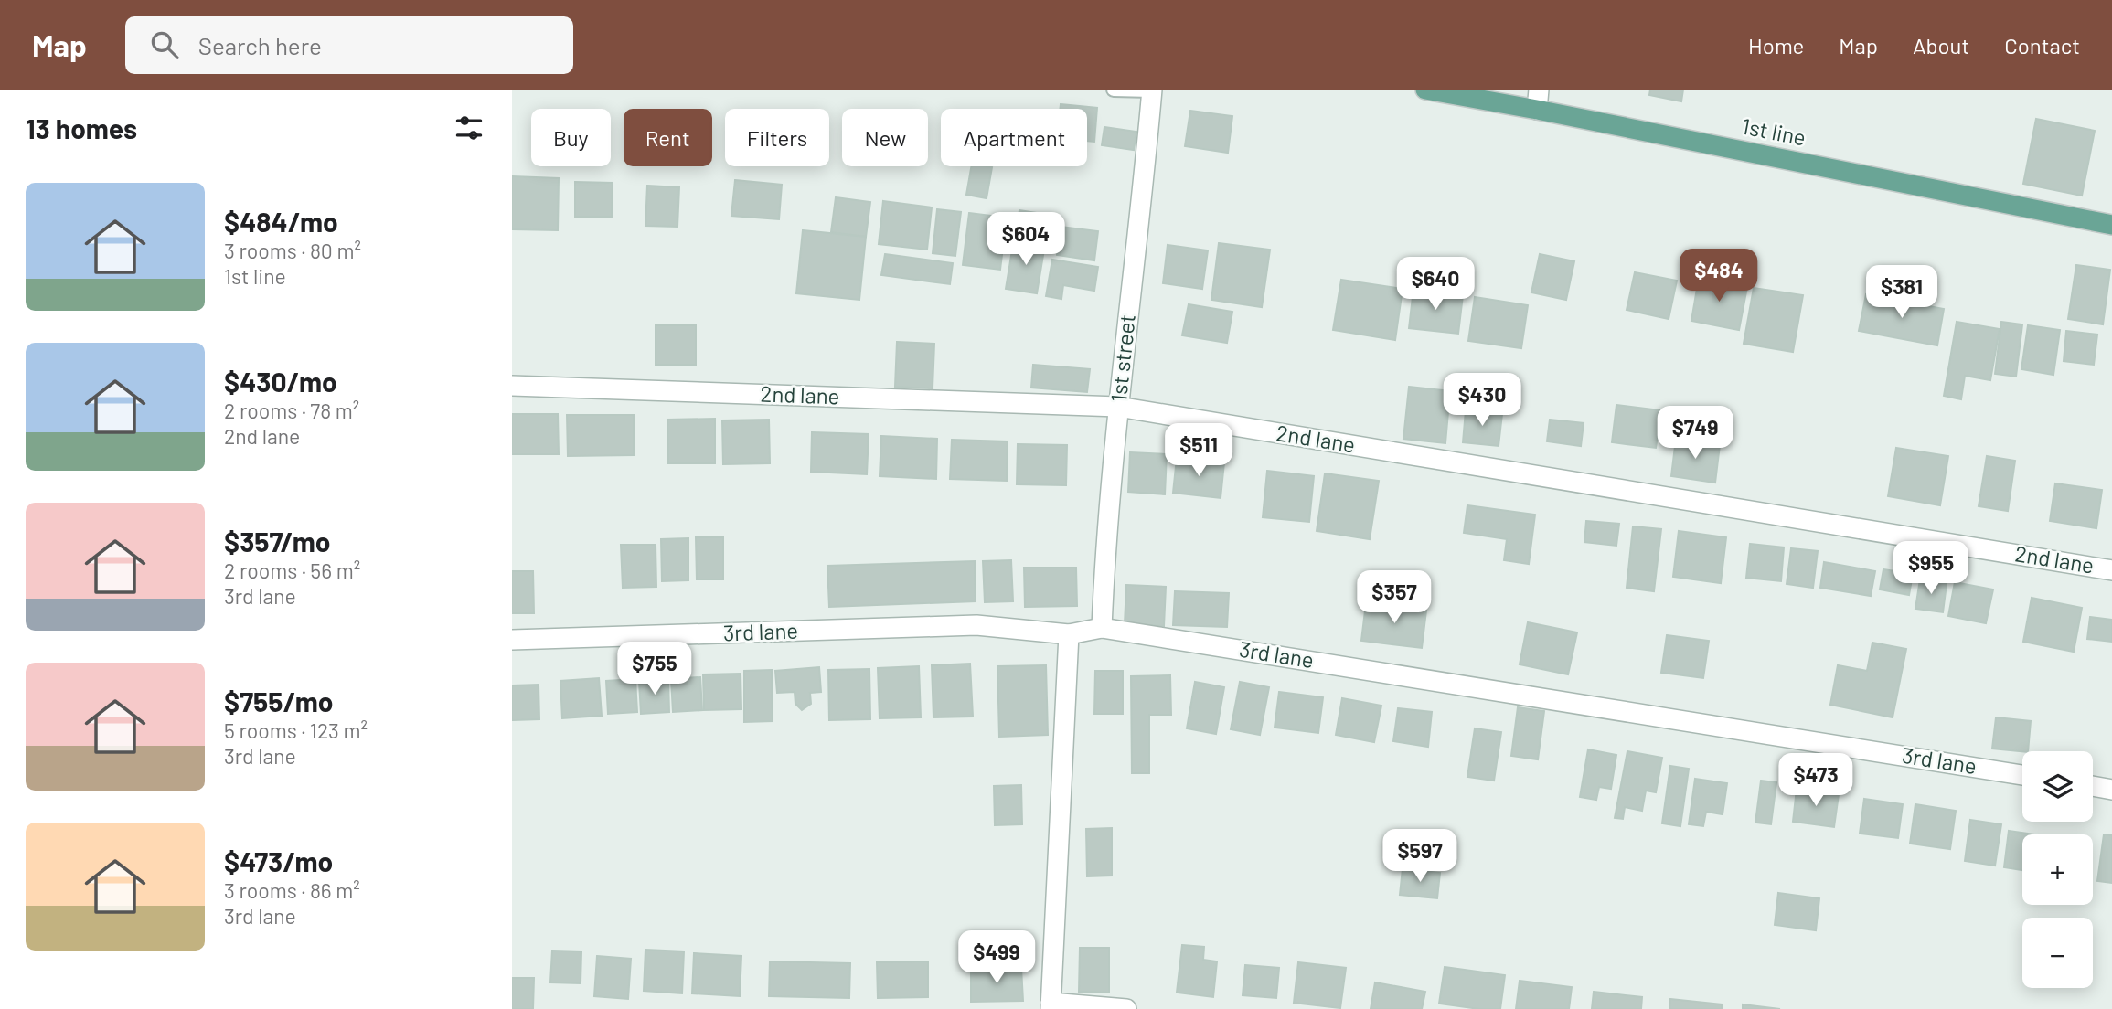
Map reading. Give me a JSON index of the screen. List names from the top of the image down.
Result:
{
  "streets": {
    "main road": ["1st line"],
    "street": ["1st street", "2nd lane", "3rd lane"]
  },
  "crossings": [
    ["1st street", "2nd lane"],
    ["1st street", "3rd lane"]
  ],
  "page": {
    "header": "Map",
    "search": "Search here",
    "nav": [
      "Home",
      "Map",
      "About",
      "Contact"
    ],
    "heading": "13 homes",
    "chip": [
      "Buy",
      "Rent",
      "Filters",
      "New",
      "Apartment"
    ],
    "list": [
      {
        "name": "$484/mo",
        "note": "3 rooms · 80 m² · 1st line"
      },
      {
        "name": "$430/mo",
        "note": "2 rooms · 78 m² · 2nd lane"
      },
      {
        "name": "$357/mo",
        "note": "2 rooms · 56 m² · 3rd lane"
      },
      {
        "name": "$755/mo",
        "note": "5 rooms · 123 m² · 3rd lane"
      },
      {
        "name": "$473/mo",
        "note": "3 rooms · 86 m² · 3rd lane"
      }
    ],
    "price": [
      "$604",
      "$484",
      "$640",
      "$381",
      "$430",
      "$749",
      "$511",
      "$955",
      "$357",
      "$755",
      "$473",
      "$597",
      "$499"
    ],
    "map_buttons": ["+", "−"]
  }
}
